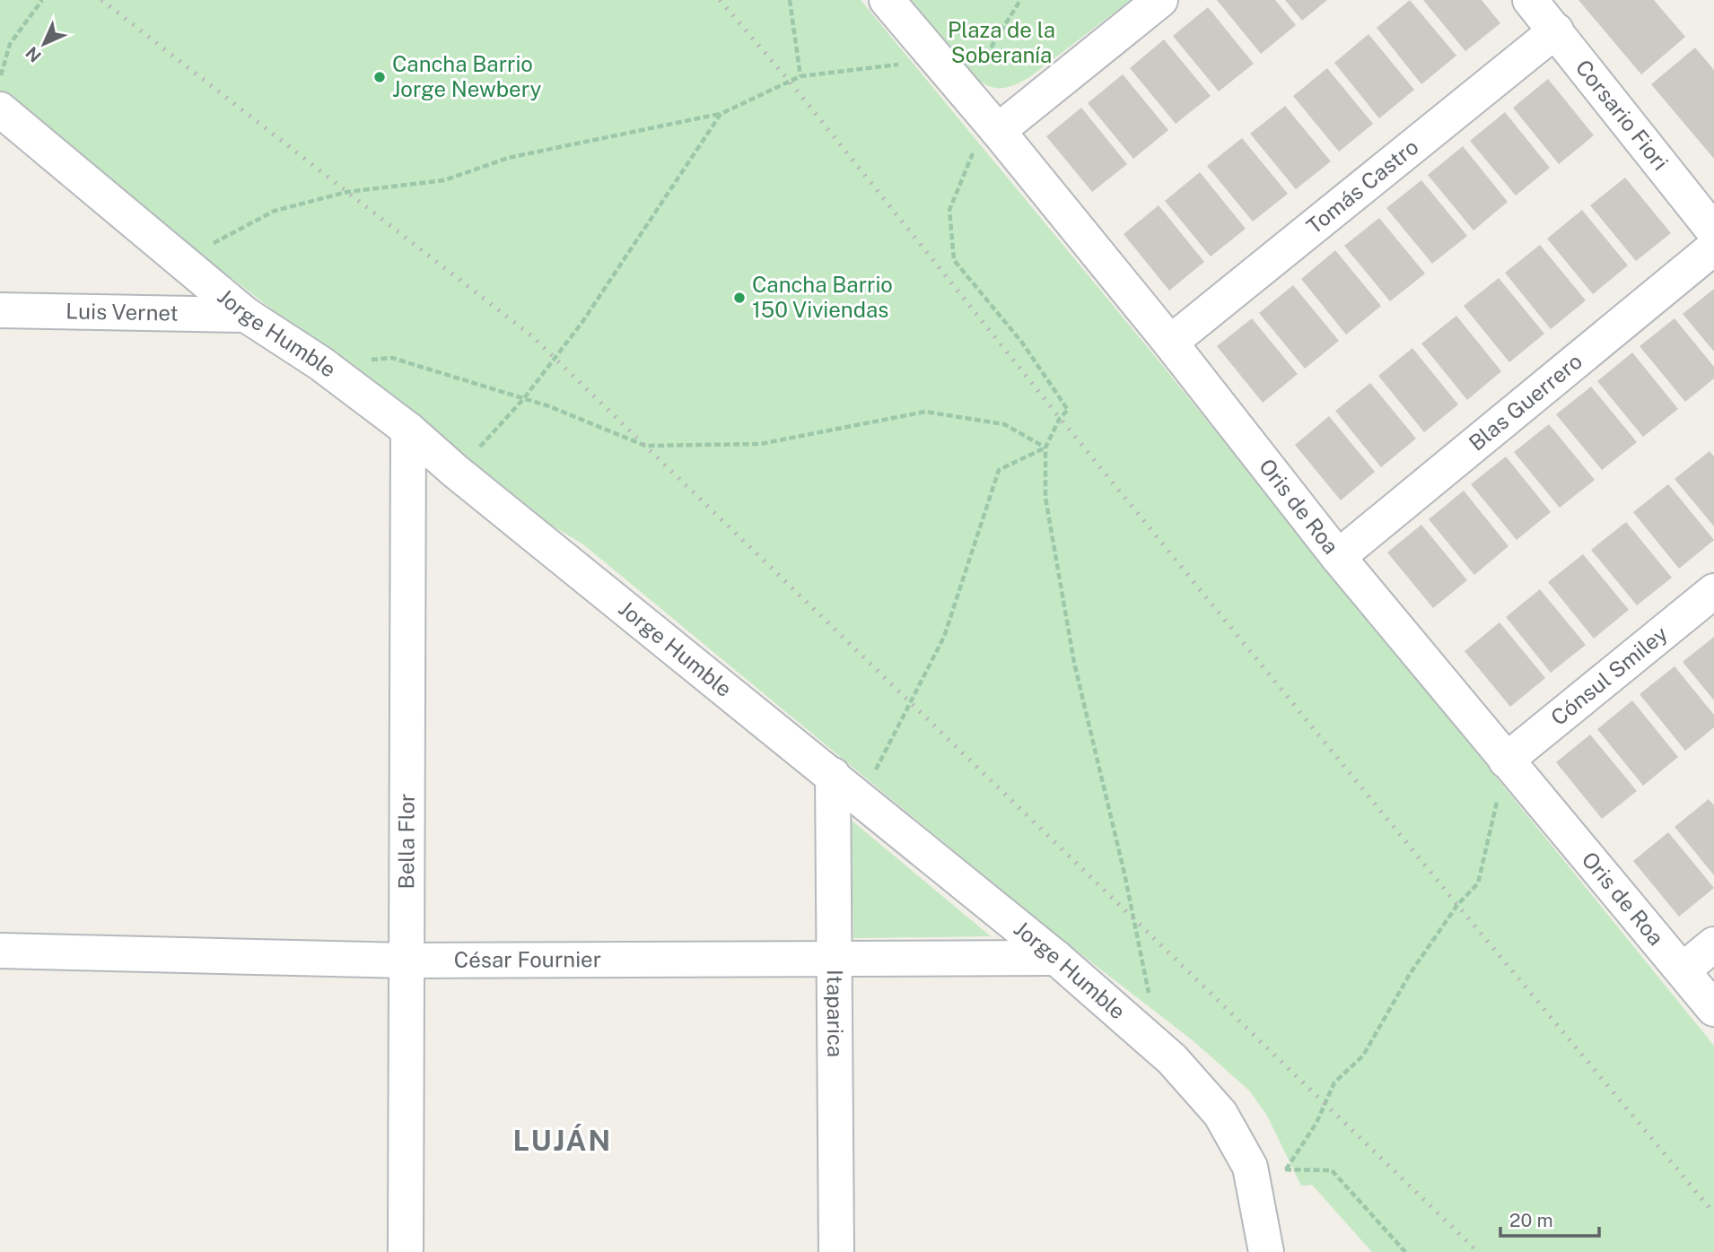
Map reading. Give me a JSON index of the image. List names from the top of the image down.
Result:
{
  "streets": {
    "street": [
      "Corsario Fiori",
      "Tomás Castro",
      "Luis Vernet",
      "Jorge Humble",
      "Blas Guerrero",
      "Oris de Roa",
      "Cónsul Smiley",
      "Bella Flor",
      "César Fournier",
      "Itaparica"
    ]
  },
  "crossings": [
    ["Corsario Fiori", "Tomás Castro"],
    ["Tomás Castro", "Oris de Roa"],
    ["Luis Vernet", "Jorge Humble"],
    ["Jorge Humble", "Bella Flor"],
    ["Jorge Humble", "César Fournier"],
    ["Jorge Humble", "Itaparica"],
    ["Blas Guerrero", "Oris de Roa"],
    ["Oris de Roa", "Cónsul Smiley"],
    ["Bella Flor", "César Fournier"],
    ["César Fournier", "Itaparica"]
  ],
  "districts": ["LUJÁN"],
  "parks": ["Plaza de la Soberanía"],
  "places": ["Cancha Barrio Jorge Newbery", "Cancha Barrio 150 Viviendas"],
  "scale_bar": "20 m",
  "north": "bottom left"
}
